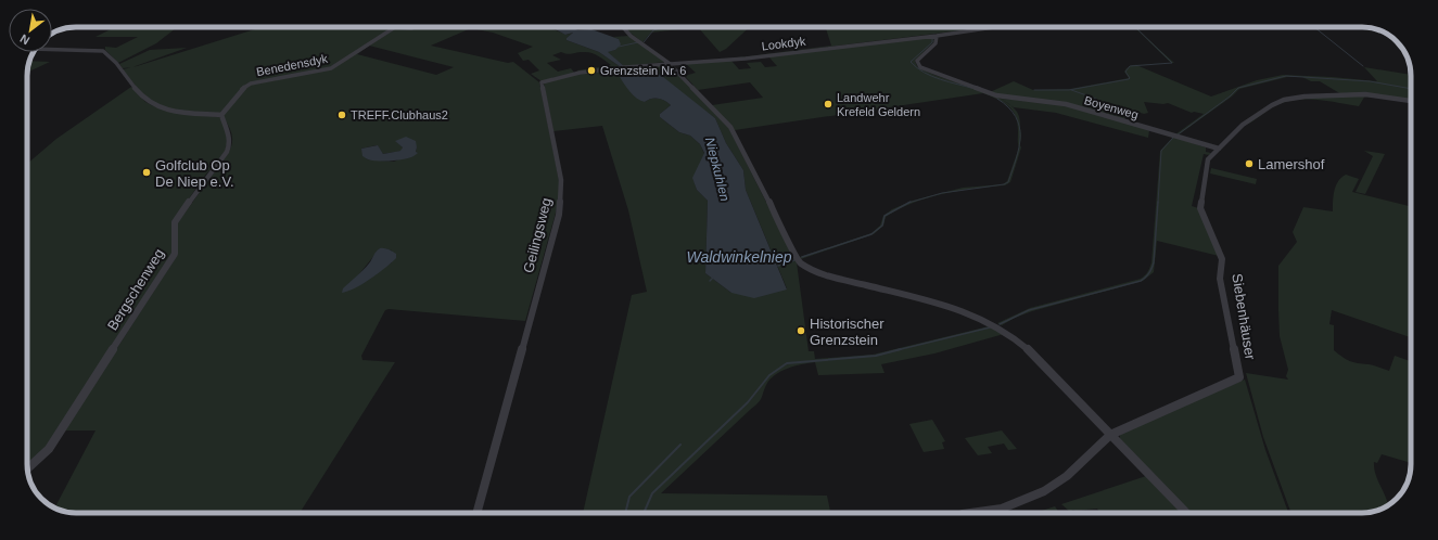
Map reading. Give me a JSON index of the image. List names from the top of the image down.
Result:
{
  "streets": {
    "street": [
      "Lookdyk",
      "Benedensdyk",
      "Boyenweg",
      "Geilingsweg",
      "Bergschenweg",
      "Siebenhäuser"
    ]
  },
  "crossings": [
    ["Lookdyk", "Boyenweg"],
    ["Lookdyk", "Geilingsweg"],
    ["Benedensdyk", "Bergschenweg"],
    ["Boyenweg", "Siebenhäuser"]
  ],
  "water": ["Niepkuhlen", "Waldwinkelniep"],
  "places": [
    "Grenzstein Nr. 6",
    "Landwehr Krefeld Geldern",
    "TREFF.Clubhaus2",
    "Lamershof",
    "Golfclub Op De Niep e.V.",
    "Historischer Grenzstein"
  ],
  "north": "bottom left"
}
